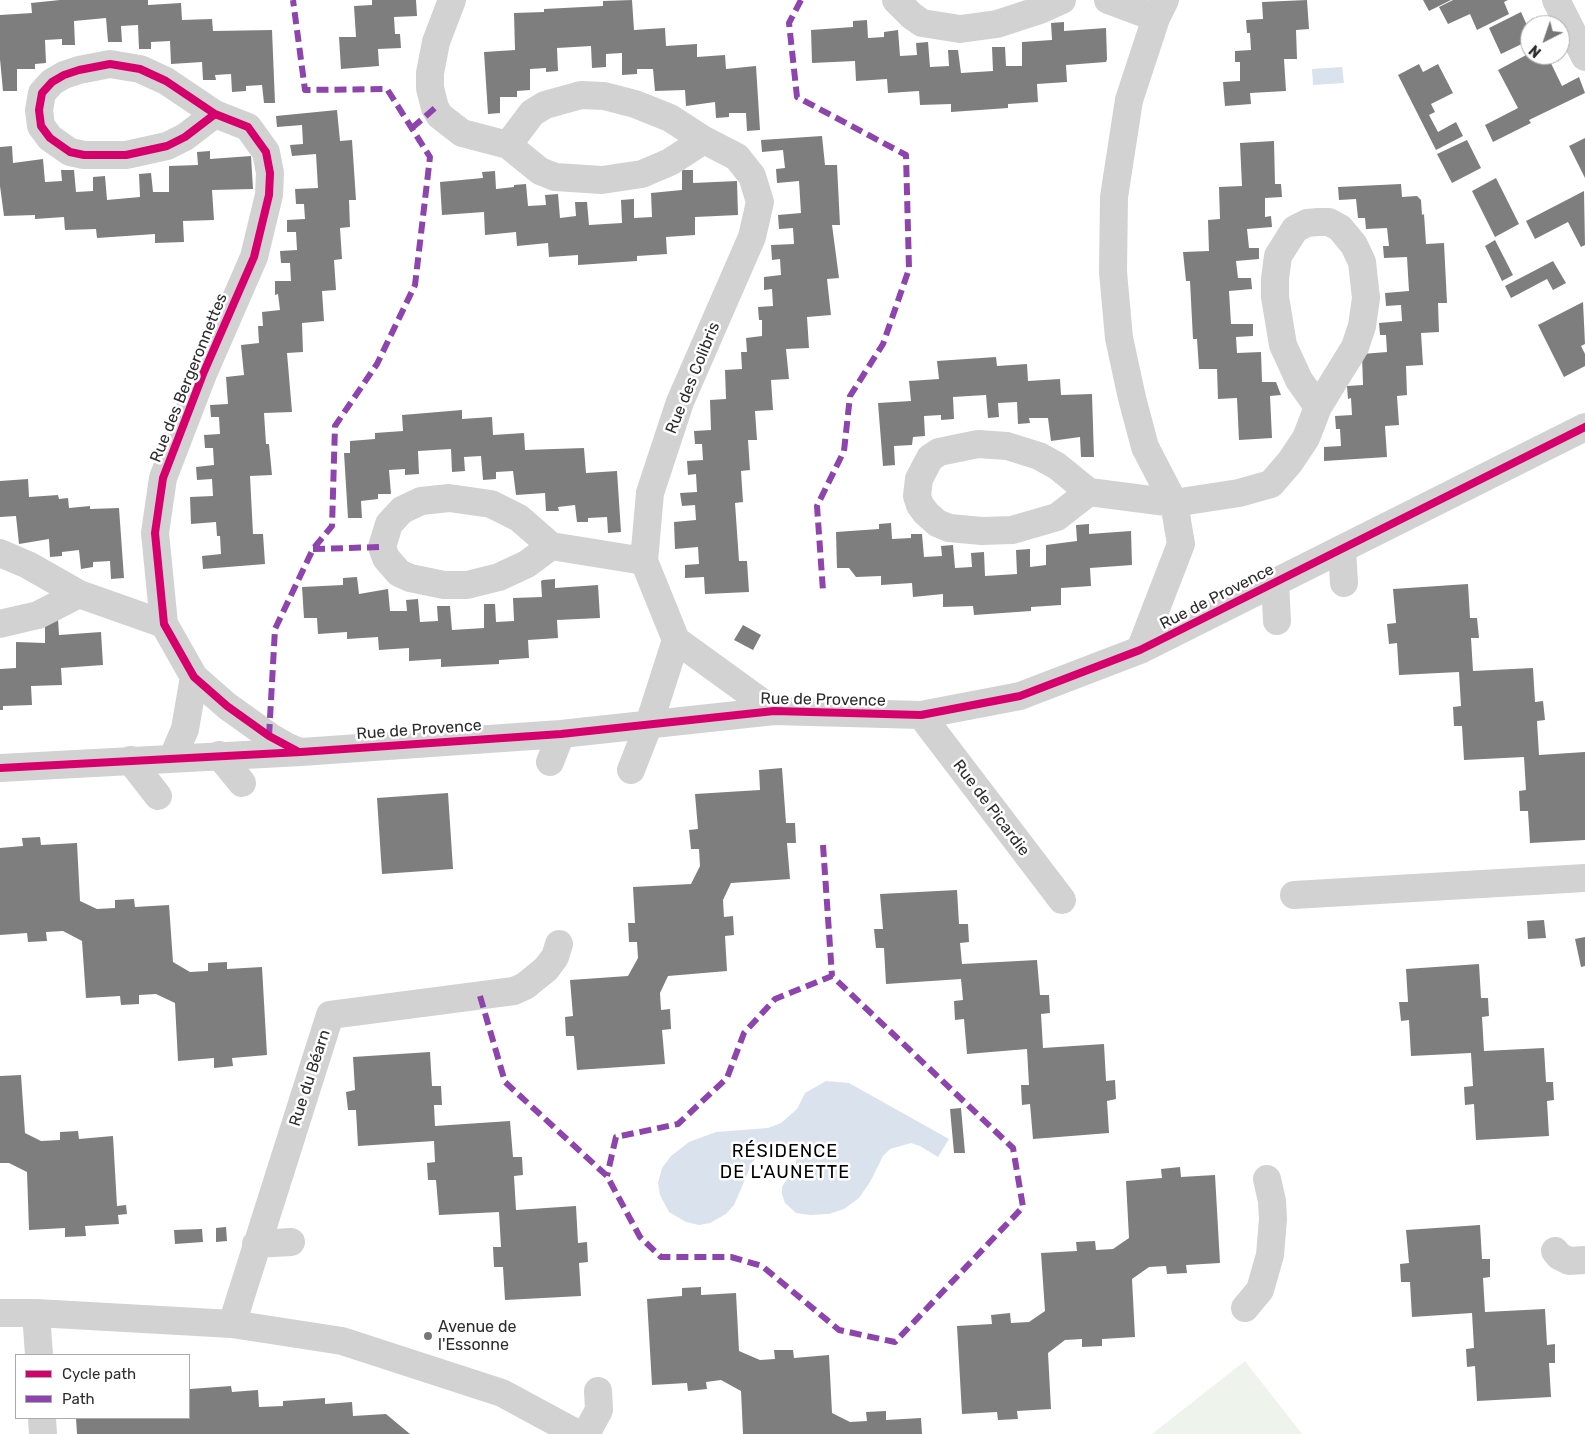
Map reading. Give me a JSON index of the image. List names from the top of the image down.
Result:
{
  "streets": {
    "street": [
      "Rue des Bergeronnettes",
      "Rue des Colibris",
      "Rue de Provence",
      "Rue de Picardie",
      "Rue du Béarn"
    ]
  },
  "crossings": [
    ["Rue des Bergeronnettes", "Rue de Provence"],
    ["Rue de Provence", "Rue de Picardie"]
  ],
  "districts": ["RÉSIDENCE DE L'AUNETTE"],
  "places": ["Avenue de l'Essonne"],
  "legend": ["Cycle path", "Path"],
  "north": "bottom left"
}
